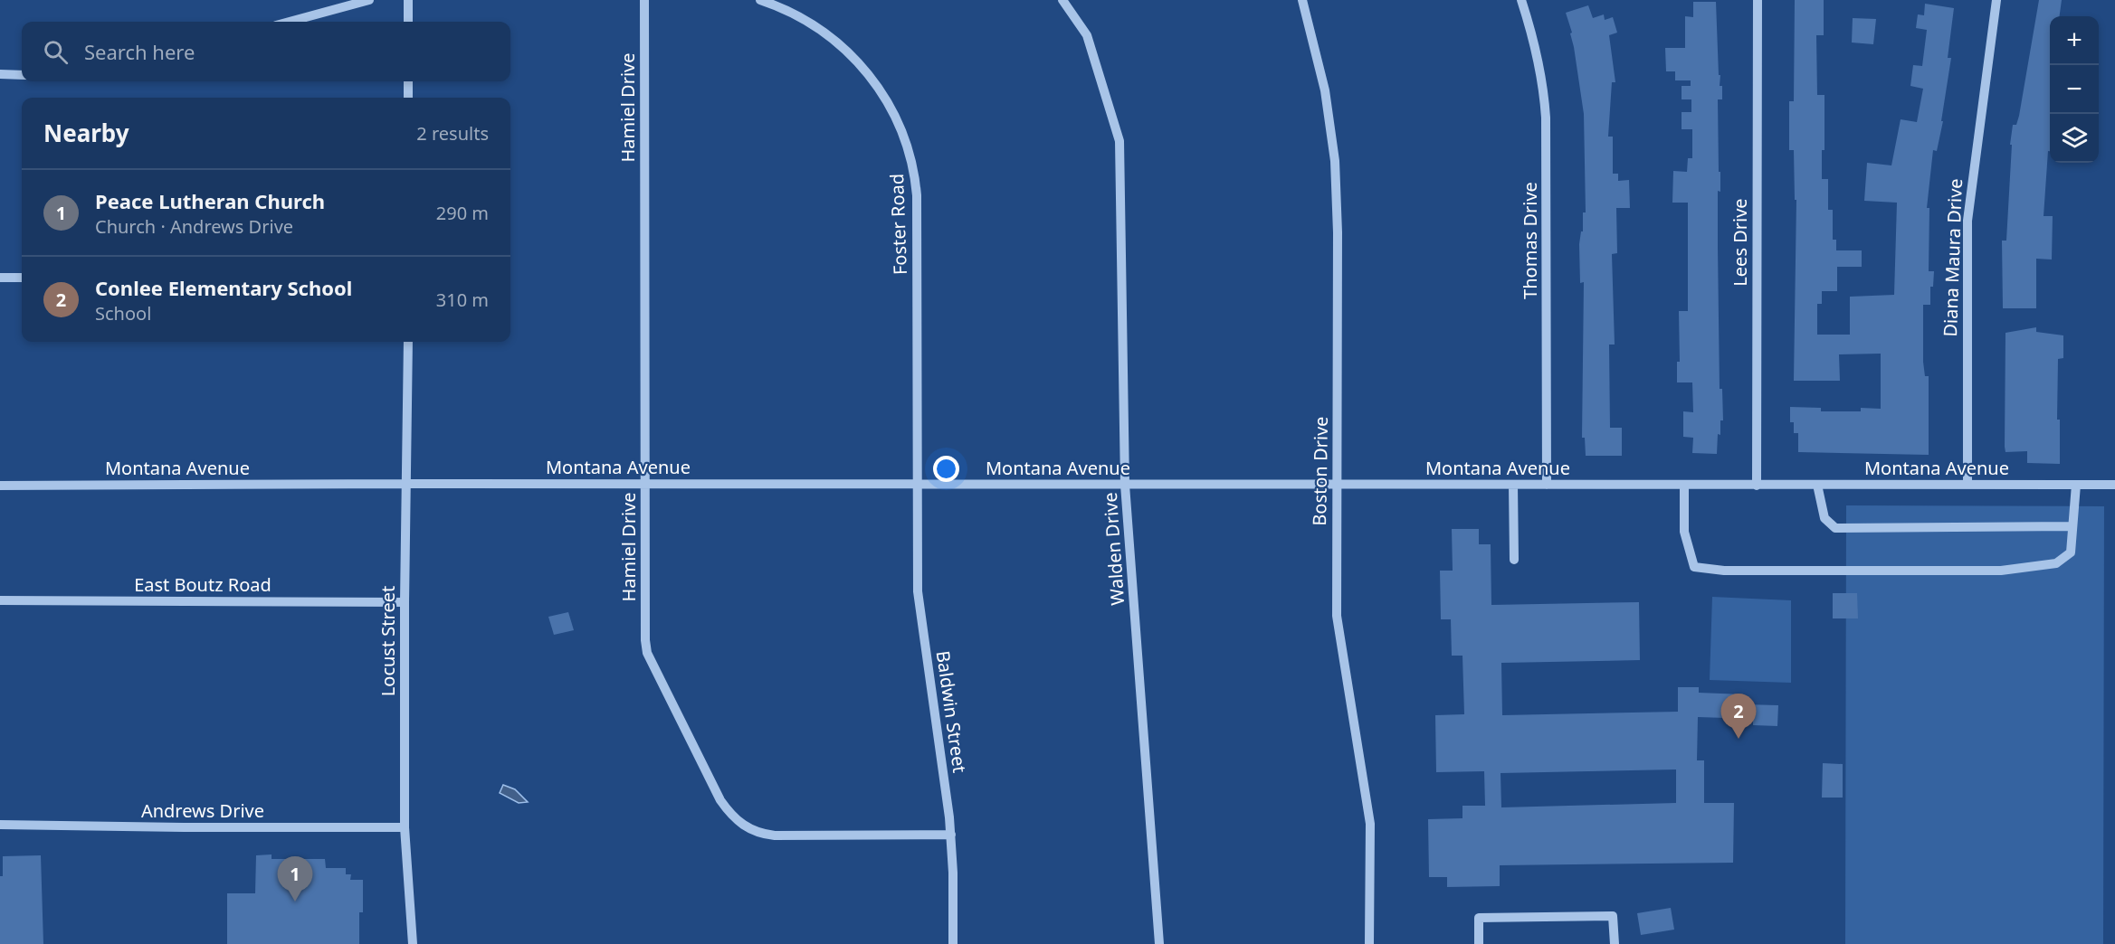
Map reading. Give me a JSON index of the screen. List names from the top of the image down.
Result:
{
  "streets": {
    "street": [
      "Hamiel Drive",
      "Foster Road",
      "Thomas Drive",
      "Lees Drive",
      "Diana Maura Drive",
      "Montana Avenue",
      "Boston Drive",
      "Walden Drive",
      "East Boutz Road",
      "Locust Street",
      "Baldwin Street",
      "Andrews Drive"
    ]
  },
  "crossings": [
    ["Hamiel Drive", "Montana Avenue"],
    ["Hamiel Drive", "Baldwin Street"],
    ["Foster Road", "Montana Avenue"],
    ["Foster Road", "Baldwin Street"],
    ["Thomas Drive", "Montana Avenue"],
    ["Lees Drive", "Montana Avenue"],
    ["Diana Maura Drive", "Montana Avenue"],
    ["Montana Avenue", "Boston Drive"],
    ["Montana Avenue", "Walden Drive"],
    ["Montana Avenue", "Locust Street"],
    ["Montana Avenue", "Baldwin Street"],
    ["East Boutz Road", "Locust Street"],
    ["Locust Street", "Andrews Drive"]
  ],
  "page": {
    "map_buttons": ["+", "−"],
    "search": "Search here",
    "heading": ["Nearby", "2 results"],
    "list": [
      {
        "mark": "1",
        "name": "Peace Lutheran Church",
        "note": "Church · Andrews Drive",
        "value": "290 m"
      },
      {
        "mark": "2",
        "name": "Conlee Elementary School",
        "note": "School",
        "value": "310 m"
      }
    ],
    "pins": ["2", "1"]
  }
}
